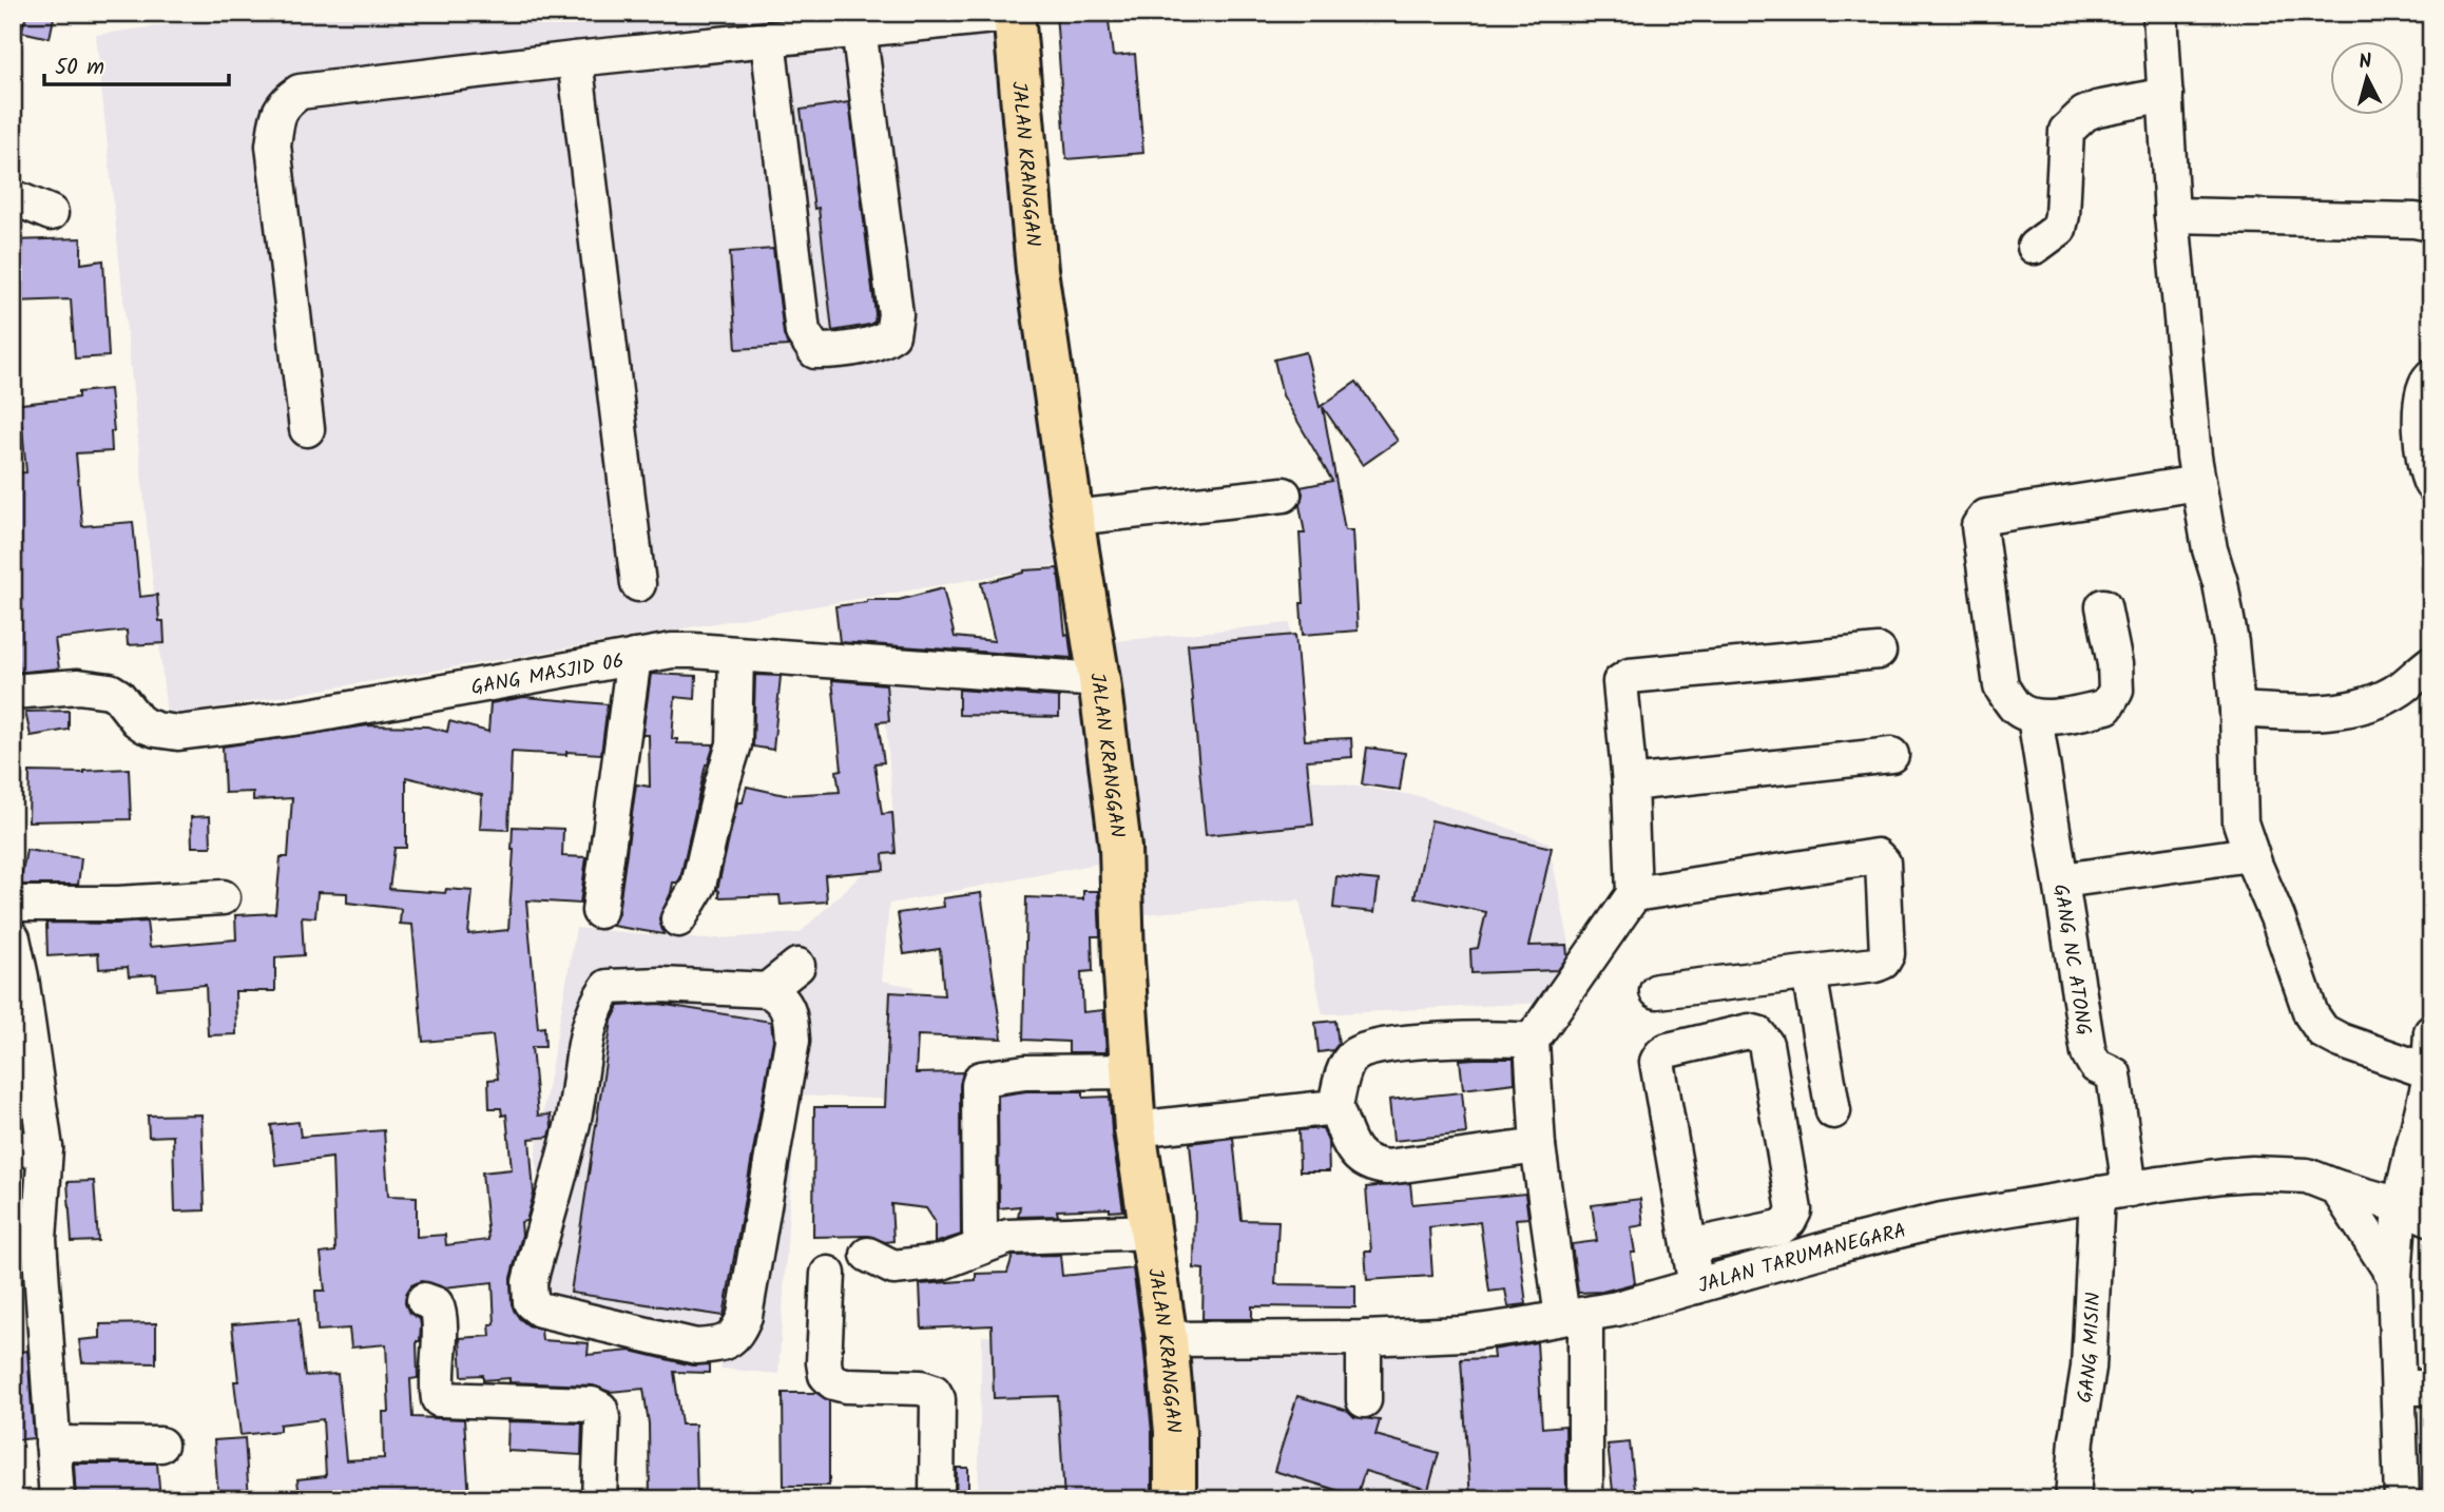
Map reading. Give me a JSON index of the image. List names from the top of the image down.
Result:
{
  "streets": {
    "main road": ["JALAN KRANGGAN"],
    "street": [
      "GANG MASJID 06",
      "GANG NC ATONG",
      "JALAN TARUMANEGARA",
      "GANG MISIN"
    ]
  },
  "crossings": [
    ["JALAN KRANGGAN", "GANG MASJID 06"],
    ["JALAN KRANGGAN", "JALAN TARUMANEGARA"],
    ["GANG NC ATONG", "JALAN TARUMANEGARA"],
    ["JALAN TARUMANEGARA", "GANG MISIN"]
  ],
  "scale_bar": "50 m",
  "north": "top"
}
